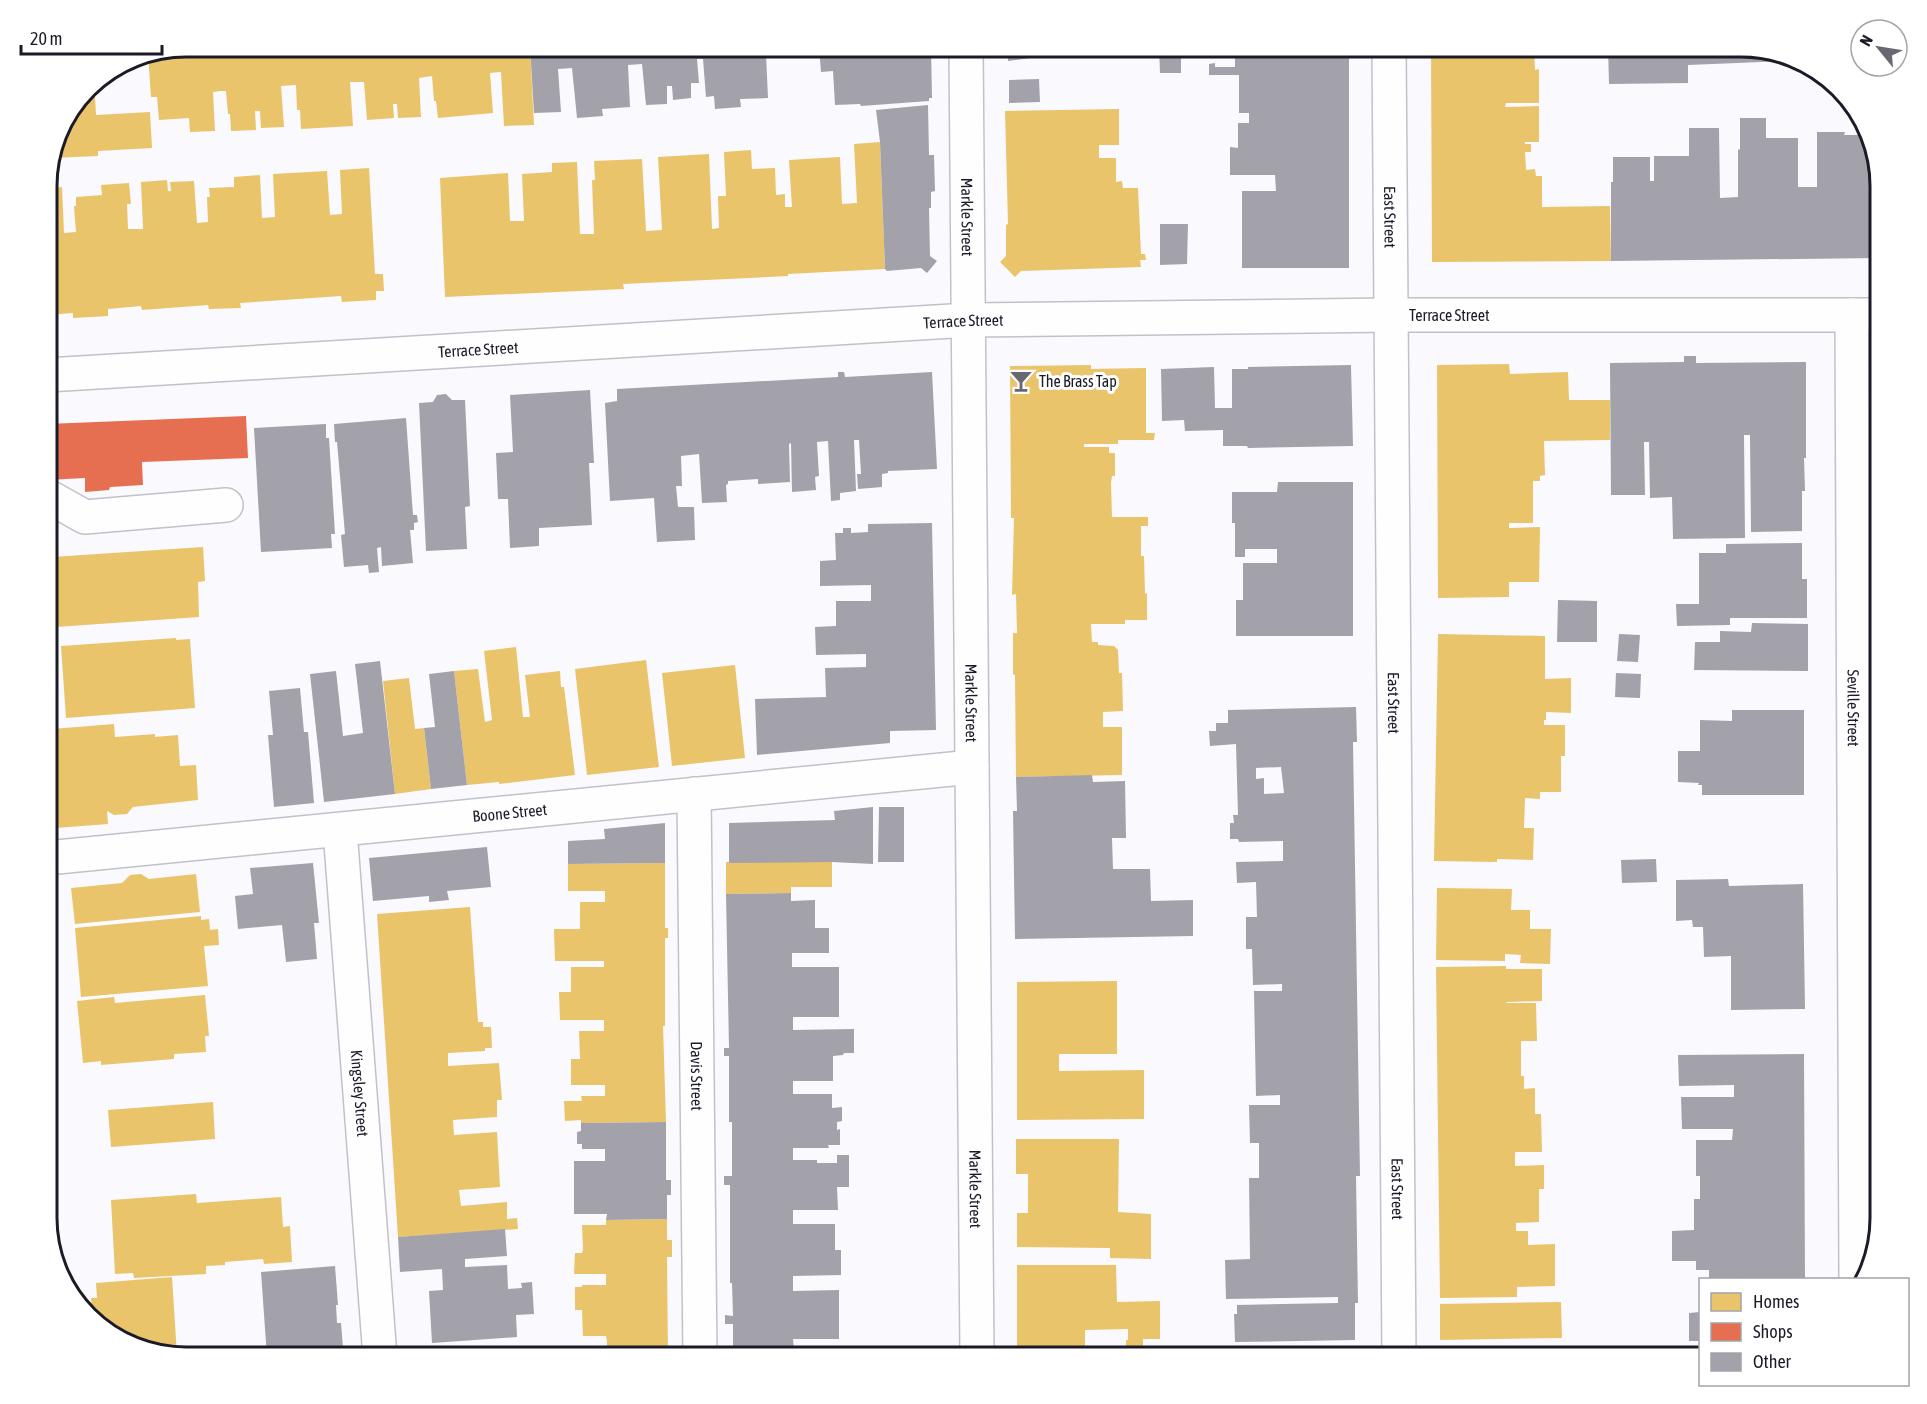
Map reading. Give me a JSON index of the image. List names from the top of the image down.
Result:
{
  "streets": {
    "street": [
      "Markle Street",
      "East Street",
      "Terrace Street",
      "Seville Street",
      "Boone Street",
      "Davis Street",
      "Kingsley Street"
    ]
  },
  "crossings": [
    ["Markle Street", "Terrace Street"],
    ["Markle Street", "Boone Street"],
    ["East Street", "Terrace Street"],
    ["Terrace Street", "Seville Street"],
    ["Boone Street", "Davis Street"],
    ["Boone Street", "Kingsley Street"]
  ],
  "places": {
    "bar": ["The Brass Tap"]
  },
  "legend": ["Homes", "Shops", "Other"],
  "scale_bar": "20 m",
  "north": "top left"
}
